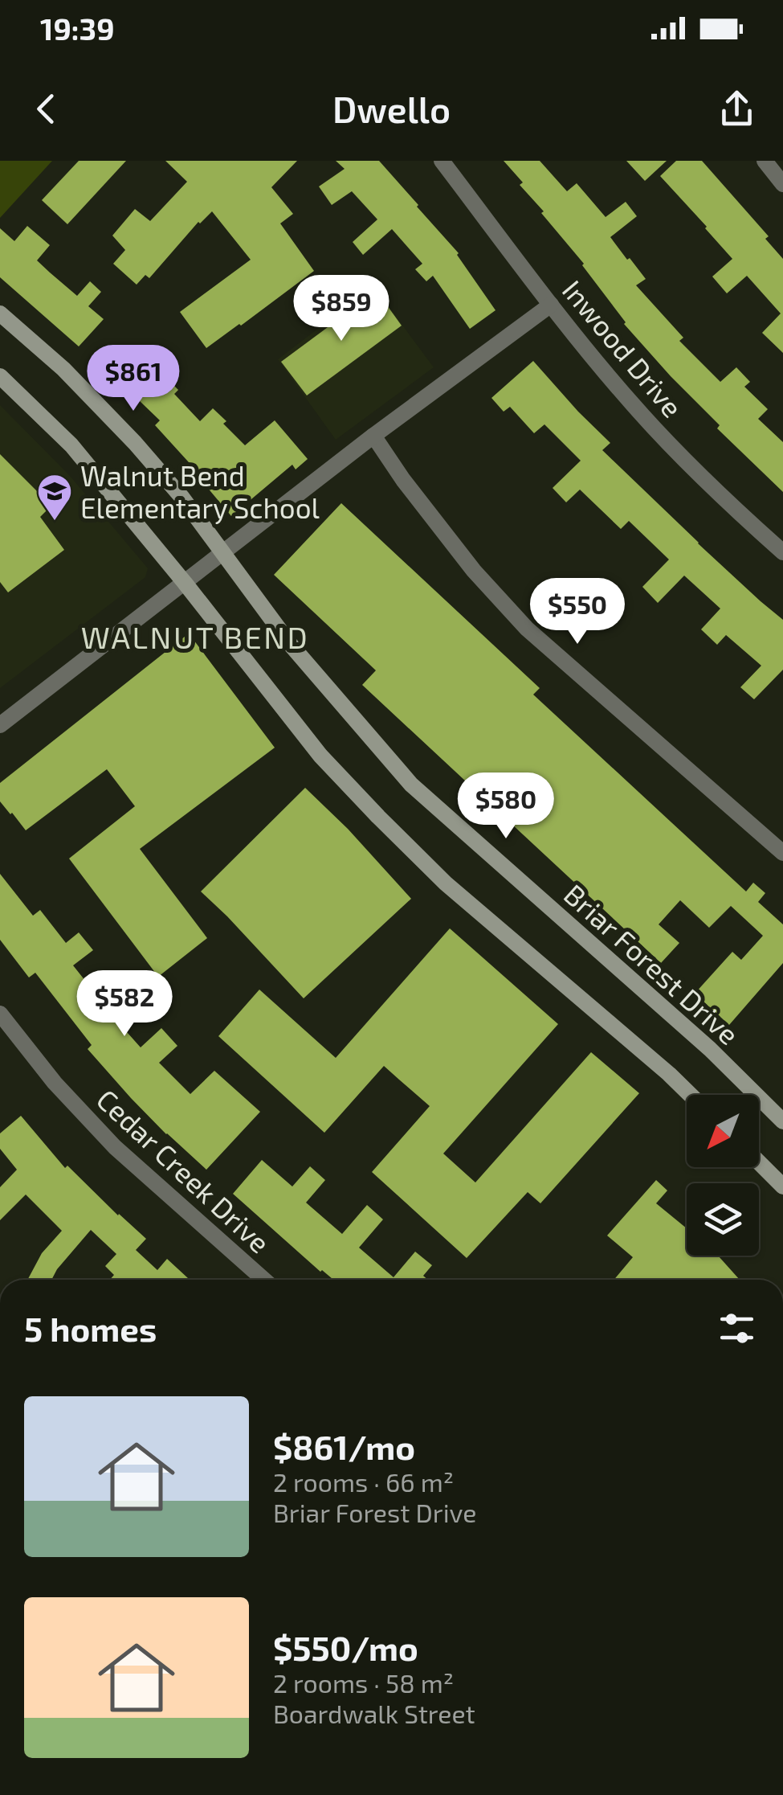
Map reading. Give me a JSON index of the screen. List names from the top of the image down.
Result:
{
  "streets": {
    "main road": ["Briar Forest Drive"],
    "street": ["Inwood Drive", "Cedar Creek Drive"]
  },
  "districts": ["WALNUT BEND"],
  "places": {
    "school or university": ["Walnut Bend Elementary School"]
  },
  "north": "bottom left",
  "page": {
    "status": "19:39",
    "header": "Dwello",
    "price": [
      "$859",
      "$861",
      "$550",
      "$580",
      "$582"
    ],
    "heading": "5 homes",
    "list": [
      {
        "name": "$861/mo",
        "note": "2 rooms · 66 m² · Briar Forest Drive"
      },
      {
        "name": "$550/mo",
        "note": "2 rooms · 58 m² · Boardwalk Street"
      }
    ]
  }
}
